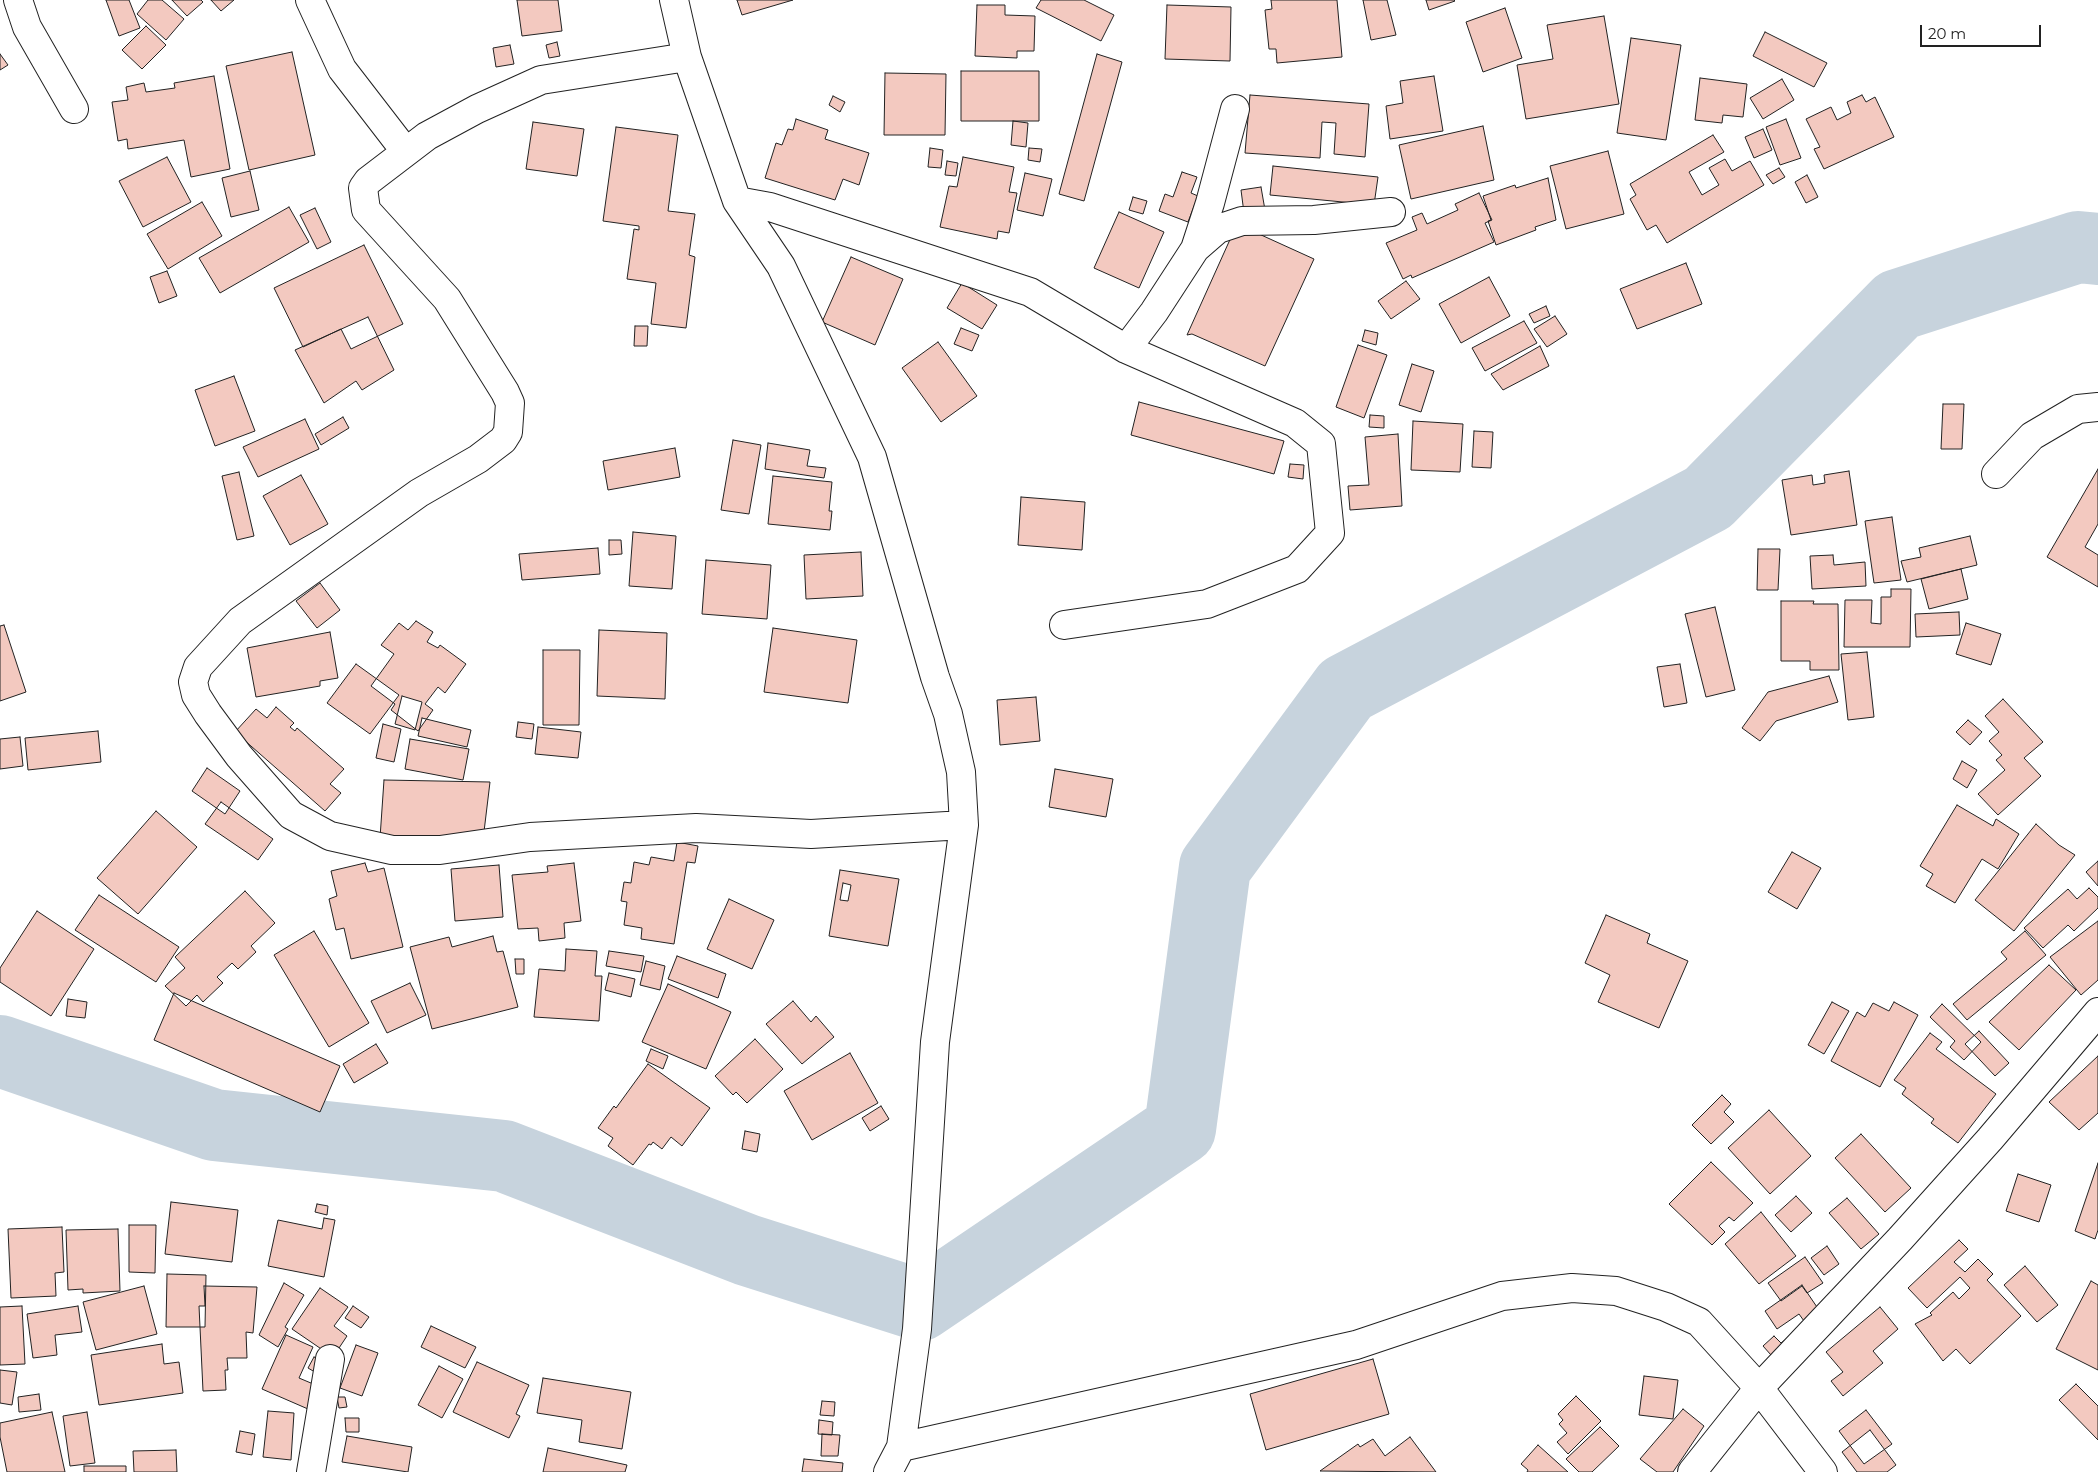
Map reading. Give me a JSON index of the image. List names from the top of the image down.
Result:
{
  "scale_bar": "20 m"
}
